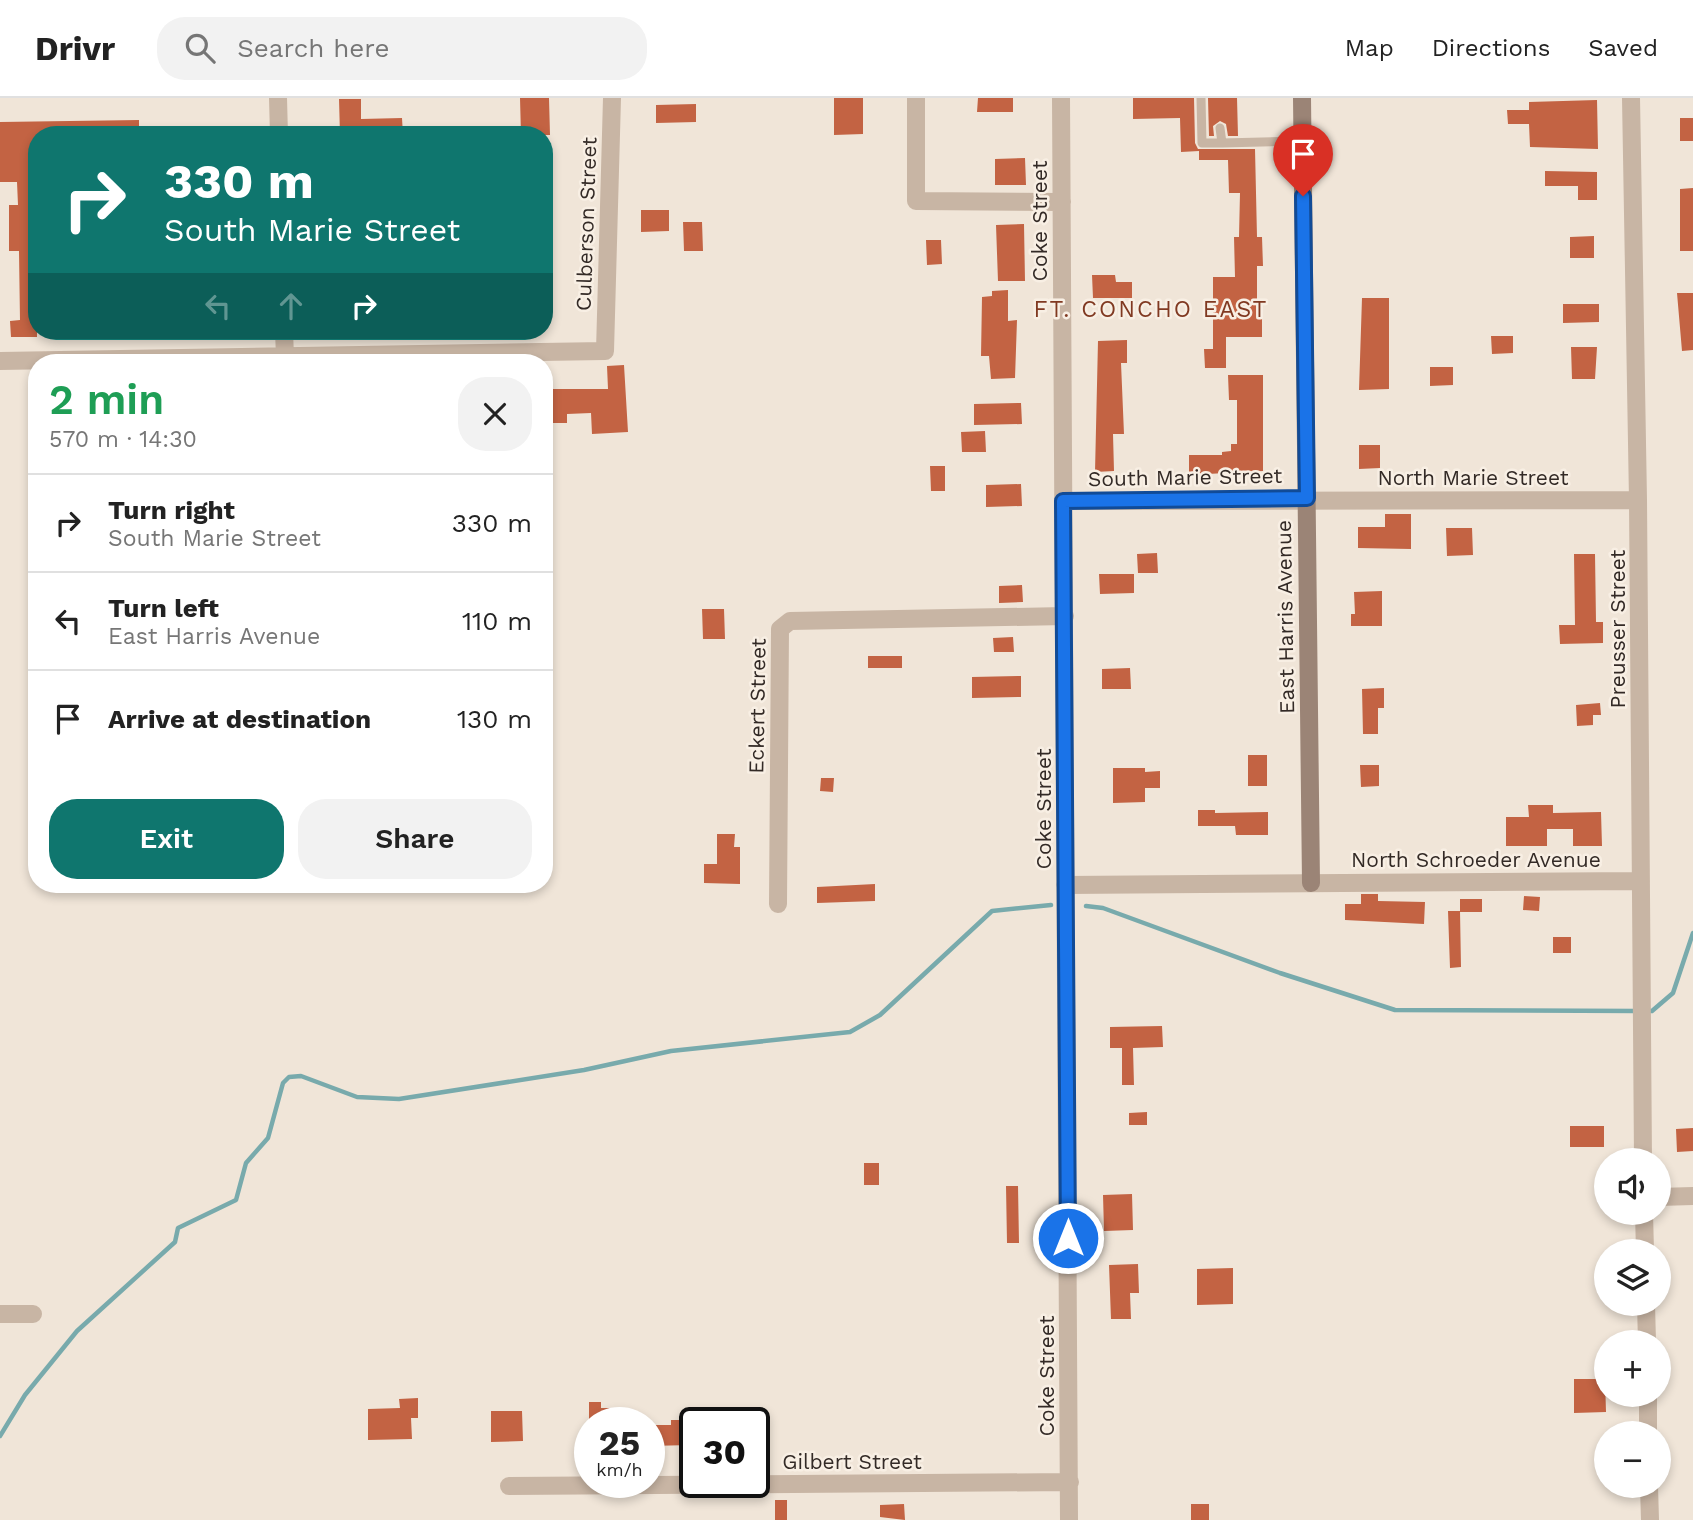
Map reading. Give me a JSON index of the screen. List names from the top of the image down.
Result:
{
  "streets": {
    "street": [
      "Coke Street",
      "Culberson Street",
      "South Marie Street",
      "North Marie Street",
      "East Harris Avenue",
      "Preusser Street",
      "Eckert Street",
      "North Schroeder Avenue",
      "Gilbert Street"
    ]
  },
  "crossings": [
    ["Coke Street", "South Marie Street"],
    ["Coke Street", "Eckert Street"],
    ["Coke Street", "North Schroeder Avenue"],
    ["Coke Street", "Gilbert Street"],
    ["South Marie Street", "North Marie Street"],
    ["South Marie Street", "East Harris Avenue"],
    ["North Marie Street", "East Harris Avenue"],
    ["North Marie Street", "Preusser Street"],
    ["East Harris Avenue", "North Schroeder Avenue"],
    ["Preusser Street", "North Schroeder Avenue"]
  ],
  "districts": ["FT. CONCHO EAST"],
  "page": {
    "header": "Drivr",
    "search": "Search here",
    "nav": ["Map", "Directions", "Saved"],
    "turn": ["330 m", "South Marie Street"],
    "heading": ["2 min", "570 m · 14:30"],
    "list": [
      {
        "name": "Turn right",
        "note": "South Marie Street",
        "value": "330 m"
      },
      {
        "name": "Turn left",
        "note": "East Harris Avenue",
        "value": "110 m"
      },
      {
        "name": "Arrive at destination",
        "value": "130 m"
      }
    ],
    "buttons": ["Exit", "Share"],
    "map_buttons": ["+", "−"],
    "speed": "25 km/h",
    "limit": "30"
  }
}
